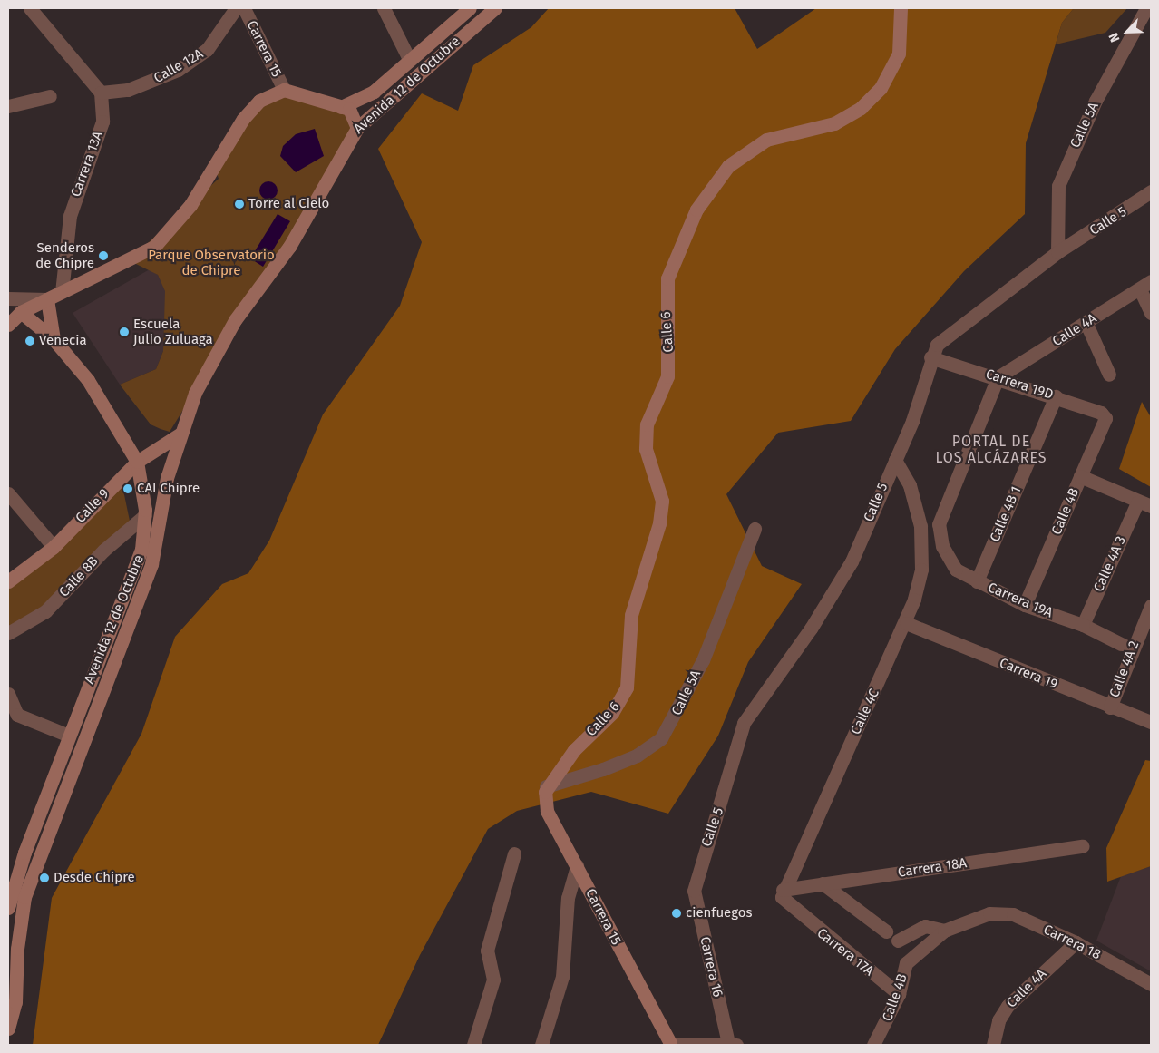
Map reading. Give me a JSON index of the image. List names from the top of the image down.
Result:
{
  "streets": {
    "main road": [
      "Carrera 15",
      "Avenida 12 de Octubre",
      "Calle 6",
      "Calle 9"
    ],
    "street": [
      "Calle 12A",
      "Calle 5A",
      "Carrera 13A",
      "Calle 5",
      "Calle 4A",
      "Carrera 19D",
      "Calle 4B",
      "Calle 4B 1",
      "Calle 4A 3",
      "Calle 8B",
      "Carrera 19A",
      "Calle 4A 2",
      "Carrera 19",
      "Calle 4C",
      "Carrera 18A",
      "Carrera 18",
      "Carrera 17A",
      "Carrera 16"
    ]
  },
  "crossings": [
    ["Carrera 15", "Avenida 12 de Octubre"],
    ["Carrera 15", "Calle 5A"],
    ["Carrera 15", "Calle 6"],
    ["Calle 12A", "Carrera 13A"],
    ["Avenida 12 de Octubre", "Calle 9"],
    ["Avenida 12 de Octubre", "Calle 8B"],
    ["Calle 5A", "Calle 5"],
    ["Calle 5A", "Calle 6"],
    ["Calle 5", "Carrera 19D"],
    ["Calle 5", "Calle 4C"],
    ["Calle 5", "Carrera 16"],
    ["Calle 4A", "Carrera 19D"],
    ["Calle 4A", "Carrera 19A"],
    ["Calle 4A", "Carrera 18"],
    ["Carrera 19D", "Calle 4B"],
    ["Carrera 19D", "Calle 4B 1"],
    ["Carrera 19D", "Carrera 19A"],
    ["Calle 4B", "Carrera 19A"],
    ["Calle 4B", "Carrera 18"],
    ["Calle 4B", "Carrera 17A"],
    ["Calle 4B 1", "Carrera 19A"],
    ["Calle 4A 3", "Carrera 19A"],
    ["Carrera 19A", "Calle 4A 2"],
    ["Calle 4A 2", "Carrera 19"],
    ["Carrera 19", "Calle 4C"],
    ["Calle 4C", "Carrera 18A"],
    ["Calle 4C", "Carrera 17A"],
    ["Carrera 18A", "Carrera 17A"]
  ],
  "districts": ["PORTAL DE LOS ALCÁZARES"],
  "parks": ["Parque Observatorio de Chipre"],
  "places": [
    "Torre al Cielo",
    "Senderos de Chipre",
    "Escuela Julio Zuluaga",
    "Venecia",
    "CAI Chipre",
    "Desde Chipre",
    "cienfuegos"
  ],
  "north": "bottom left"
}
